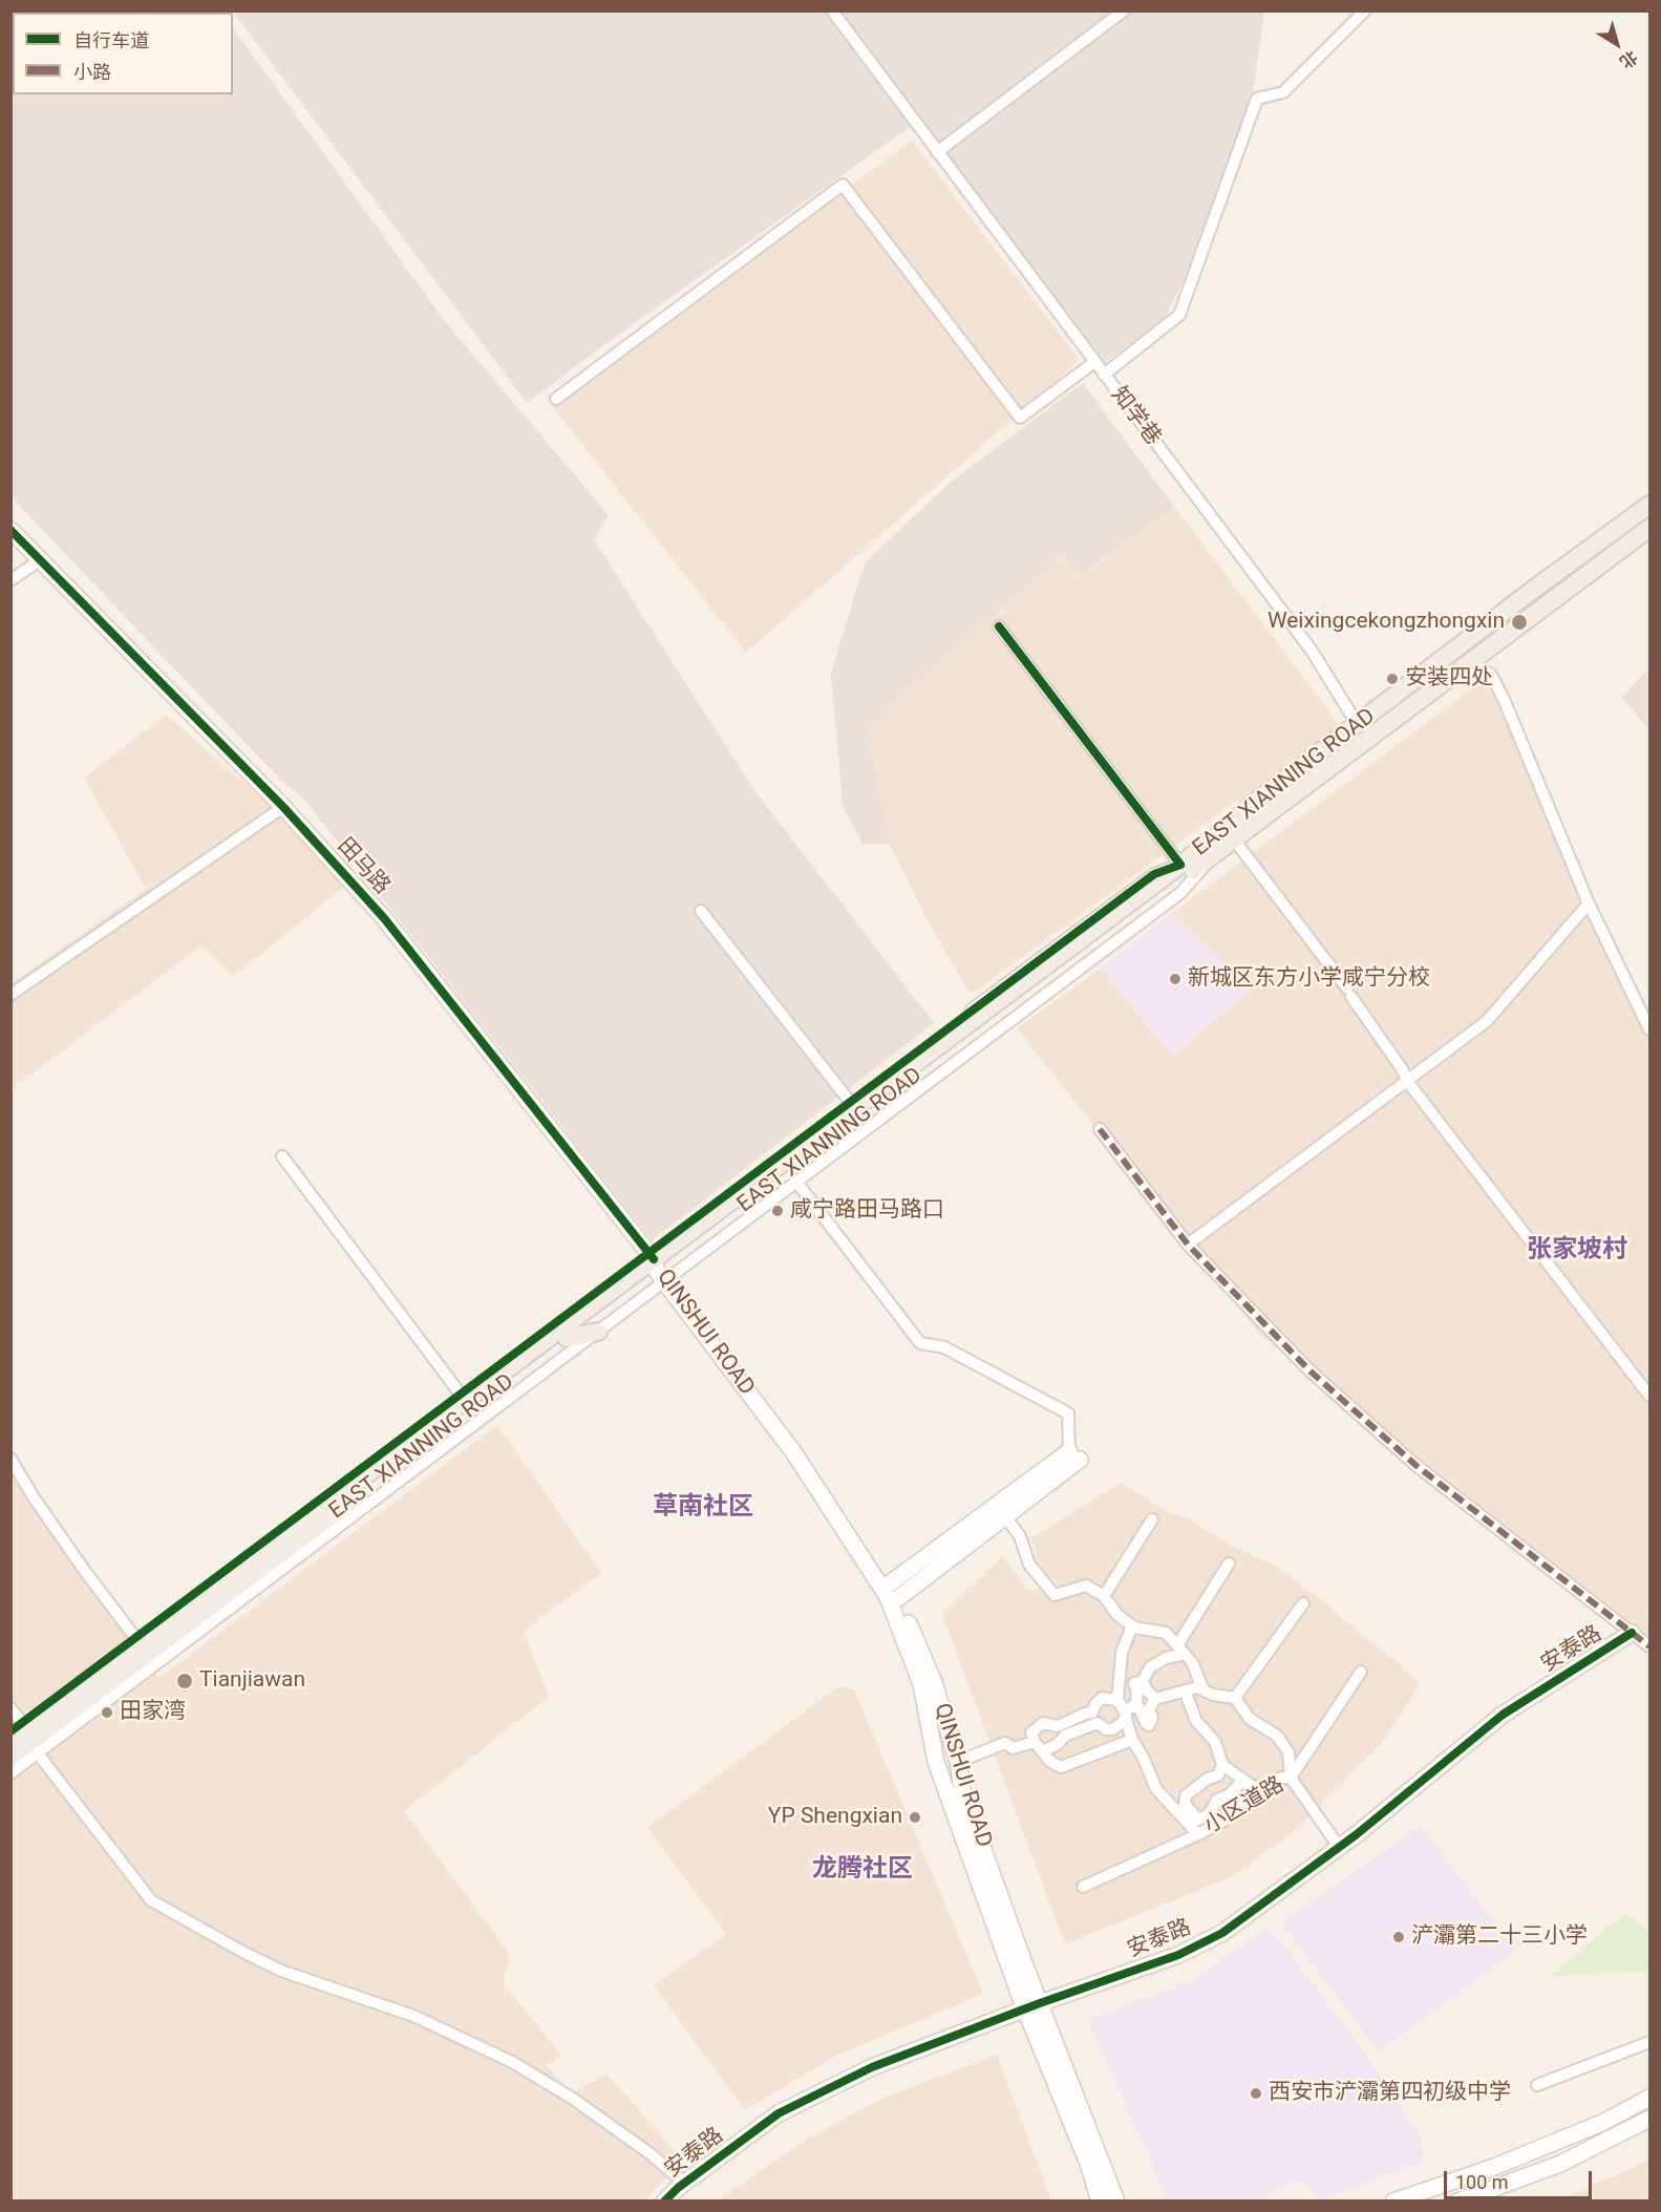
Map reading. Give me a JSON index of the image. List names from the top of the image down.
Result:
{
  "streets": {
    "main road": [
      "EAST XIANNING ROAD",
      "田马路",
      "QINSHUI ROAD",
      "安泰路"
    ],
    "street": ["知学巷", "小区道路"]
  },
  "crossings": [
    ["知学巷", "EAST XIANNING ROAD"],
    ["EAST XIANNING ROAD", "田马路"],
    ["EAST XIANNING ROAD", "QINSHUI ROAD"],
    ["田马路", "QINSHUI ROAD"],
    ["QINSHUI ROAD", "安泰路"],
    ["安泰路", "小区道路"]
  ],
  "districts": ["张家坡村", "草南社区", "龙腾社区"],
  "places": [
    "Weixingcekongzhongxin",
    "安装四处",
    "新城区东方小学咸宁分校",
    "咸宁路田马路口",
    "Tianjiawan",
    "田家湾",
    "YP Shengxian",
    "浐灞第二十三小学",
    "西安市浐灞第四初级中学"
  ],
  "legend": ["自行车道", "小路"],
  "scale_bar": "100 m",
  "north": "bottom right"
}
